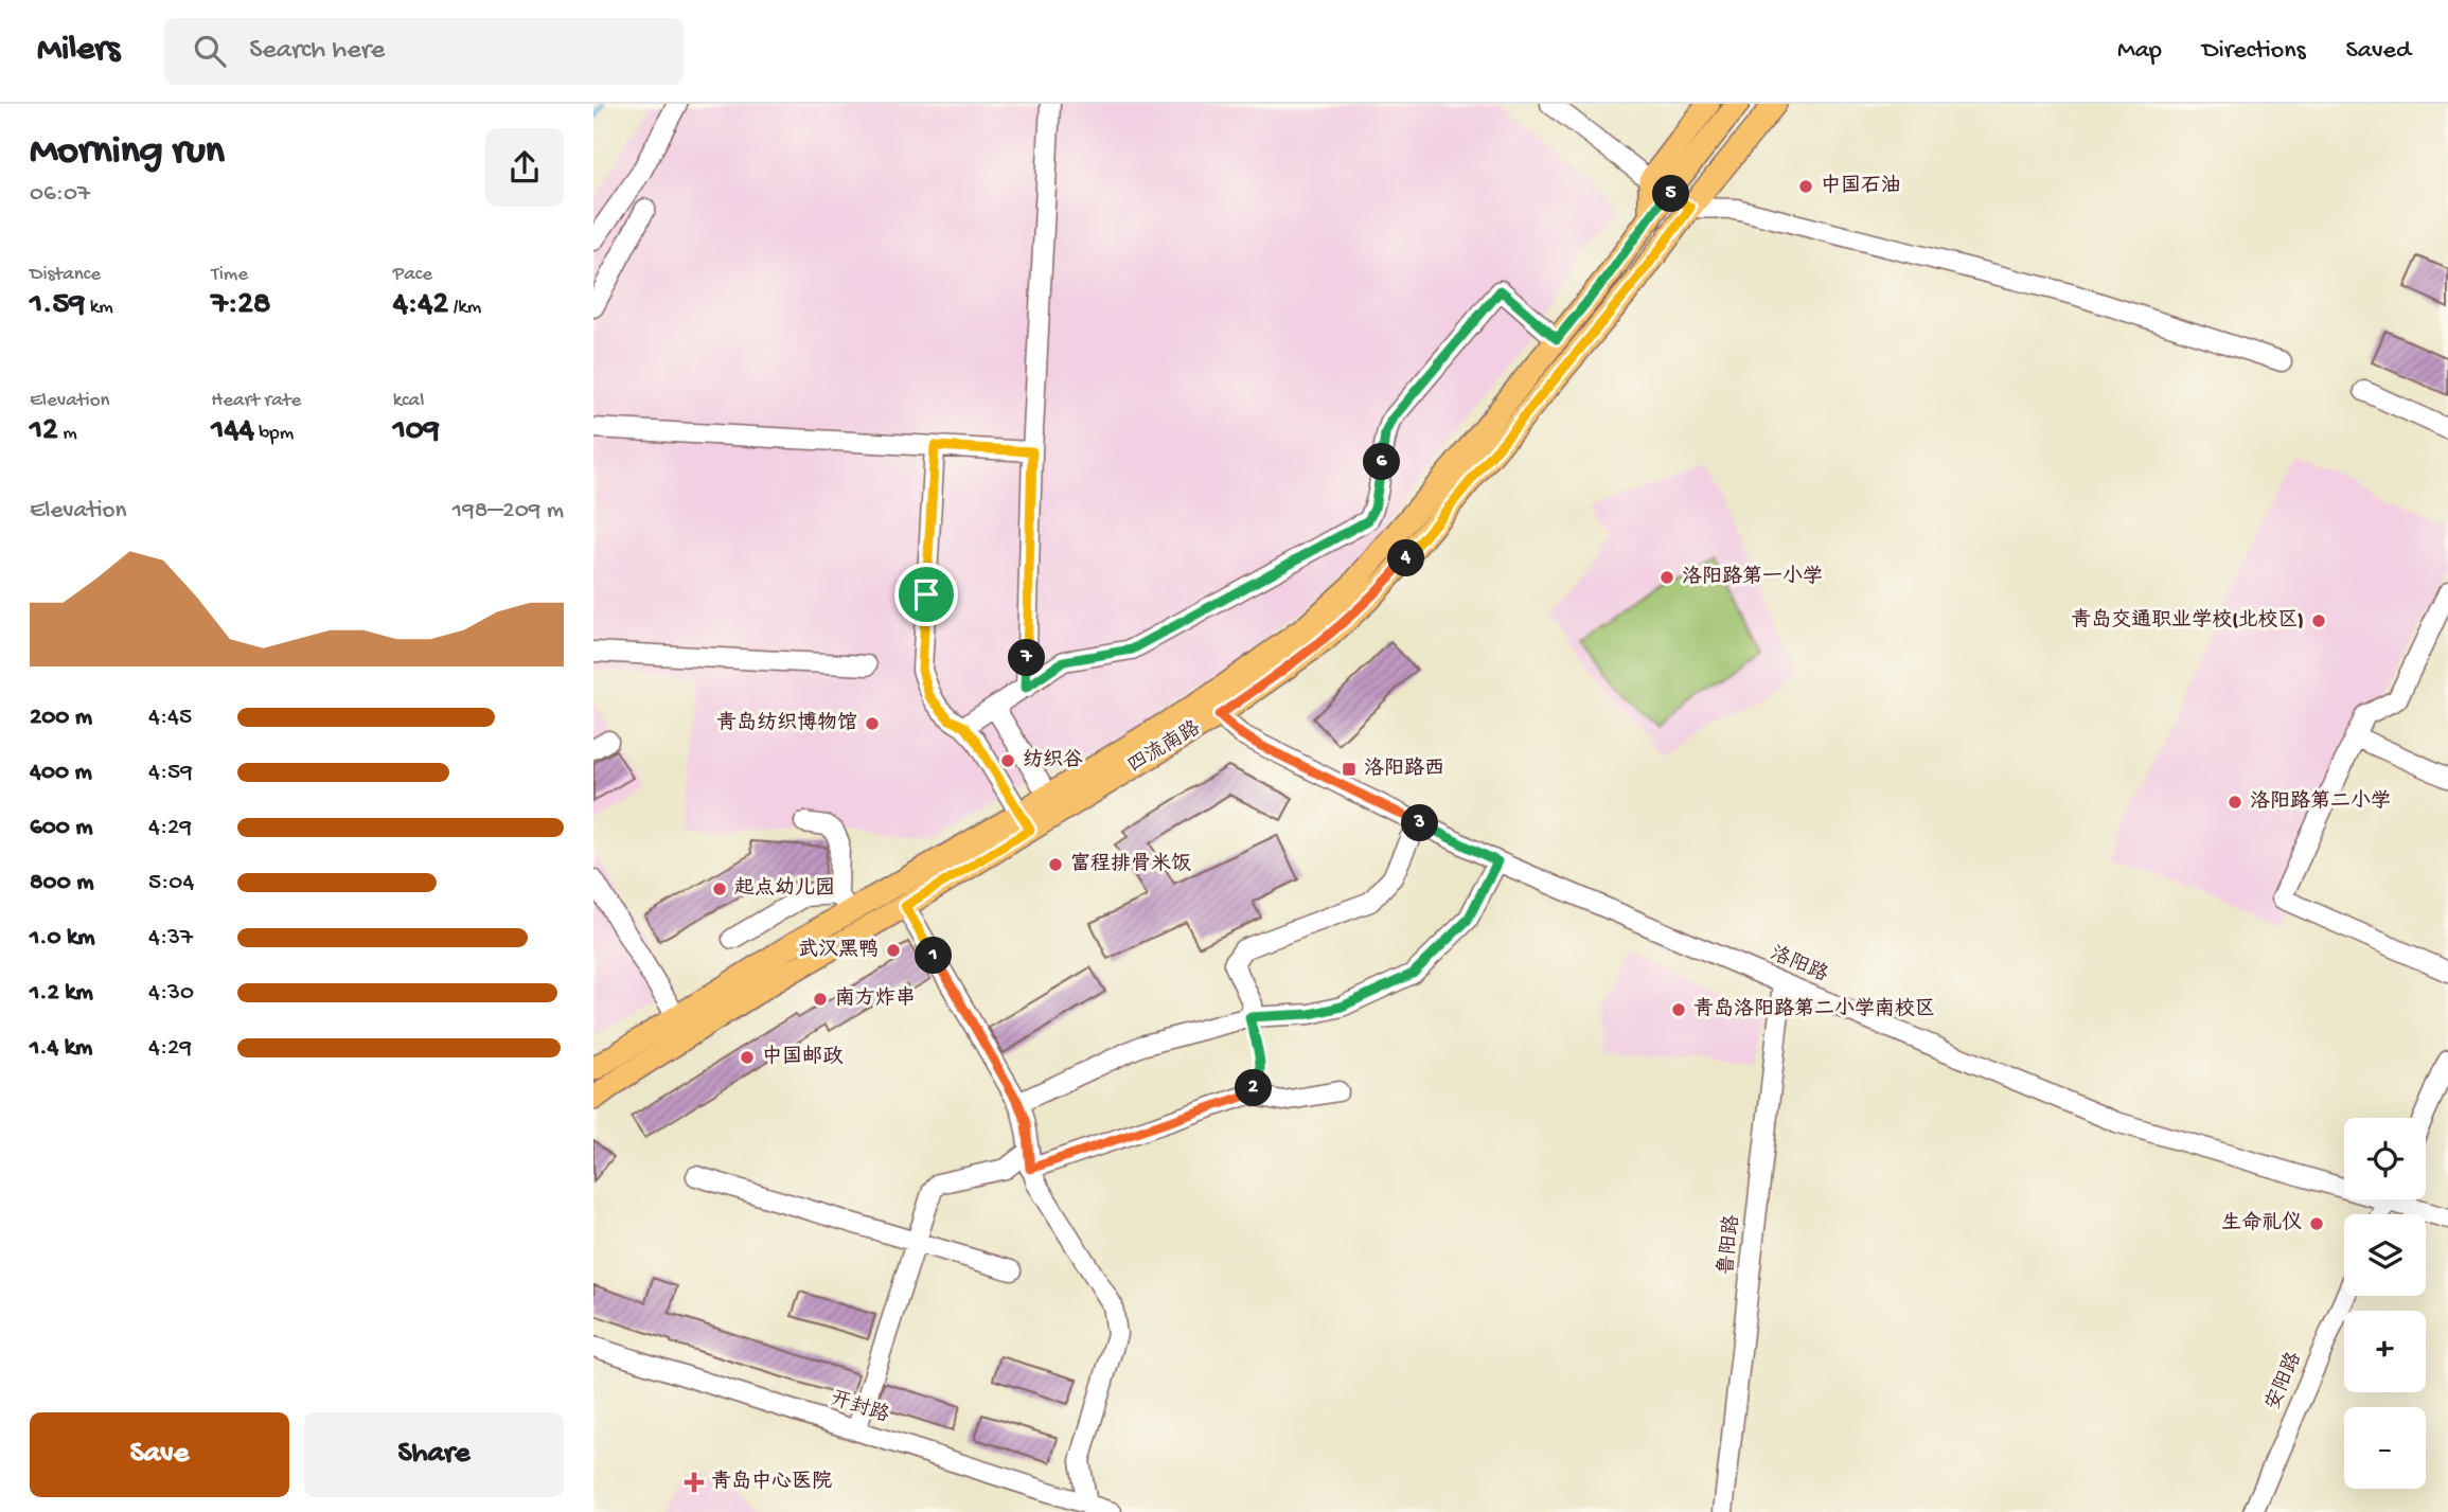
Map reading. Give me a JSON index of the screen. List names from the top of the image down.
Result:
{
  "streets": {
    "main road": ["四流南路"],
    "street": [
      "洛阳路",
      "鲁阳路",
      "安阳路",
      "开封路"
    ]
  },
  "crossings": [
    ["四流南路", "洛阳路"],
    ["洛阳路", "鲁阳路"]
  ],
  "places": {
    "other": [
      "中国石油",
      "洛阳路第一小学",
      "青岛交通职业学校(北校区)",
      "青岛纺织博物馆",
      "纺织谷",
      "洛阳路第二小学",
      "富程排骨米饭",
      "起点幼儿园",
      "武汉黑鸭",
      "南方炸串",
      "青岛洛阳路第二小学南校区",
      "中国邮政",
      "生命礼仪"
    ],
    "transit": ["洛阳路西"],
    "health": ["青岛中心医院"]
  },
  "page": {
    "header": "Milers",
    "search": "Search here",
    "nav": ["Map", "Directions", "Saved"],
    "heading": ["Morning run", "06:07"],
    "pins": [
      "5",
      "6",
      "4",
      "7",
      "3",
      "1",
      "2"
    ],
    "stats": [
      ["Distance", "1.59 km"],
      ["Time", "7:28"],
      ["Pace", "4:42 /km"],
      ["Elevation", "12 m"],
      ["Heart rate", "144 bpm"],
      ["kcal", "109"]
    ],
    "chart": ["Elevation", "198–209 m"],
    "list": [
      {
        "name": "200 m",
        "note": "4:45"
      },
      {
        "name": "400 m",
        "note": "4:59"
      },
      {
        "name": "600 m",
        "note": "4:29"
      },
      {
        "name": "800 m",
        "note": "5:04"
      },
      {
        "name": "1.0 km",
        "note": "4:37"
      },
      {
        "name": "1.2 km",
        "note": "4:30"
      },
      {
        "name": "1.4 km",
        "note": "4:29"
      }
    ],
    "map_buttons": ["+", "−"],
    "buttons": ["Save", "Share"]
  }
}
